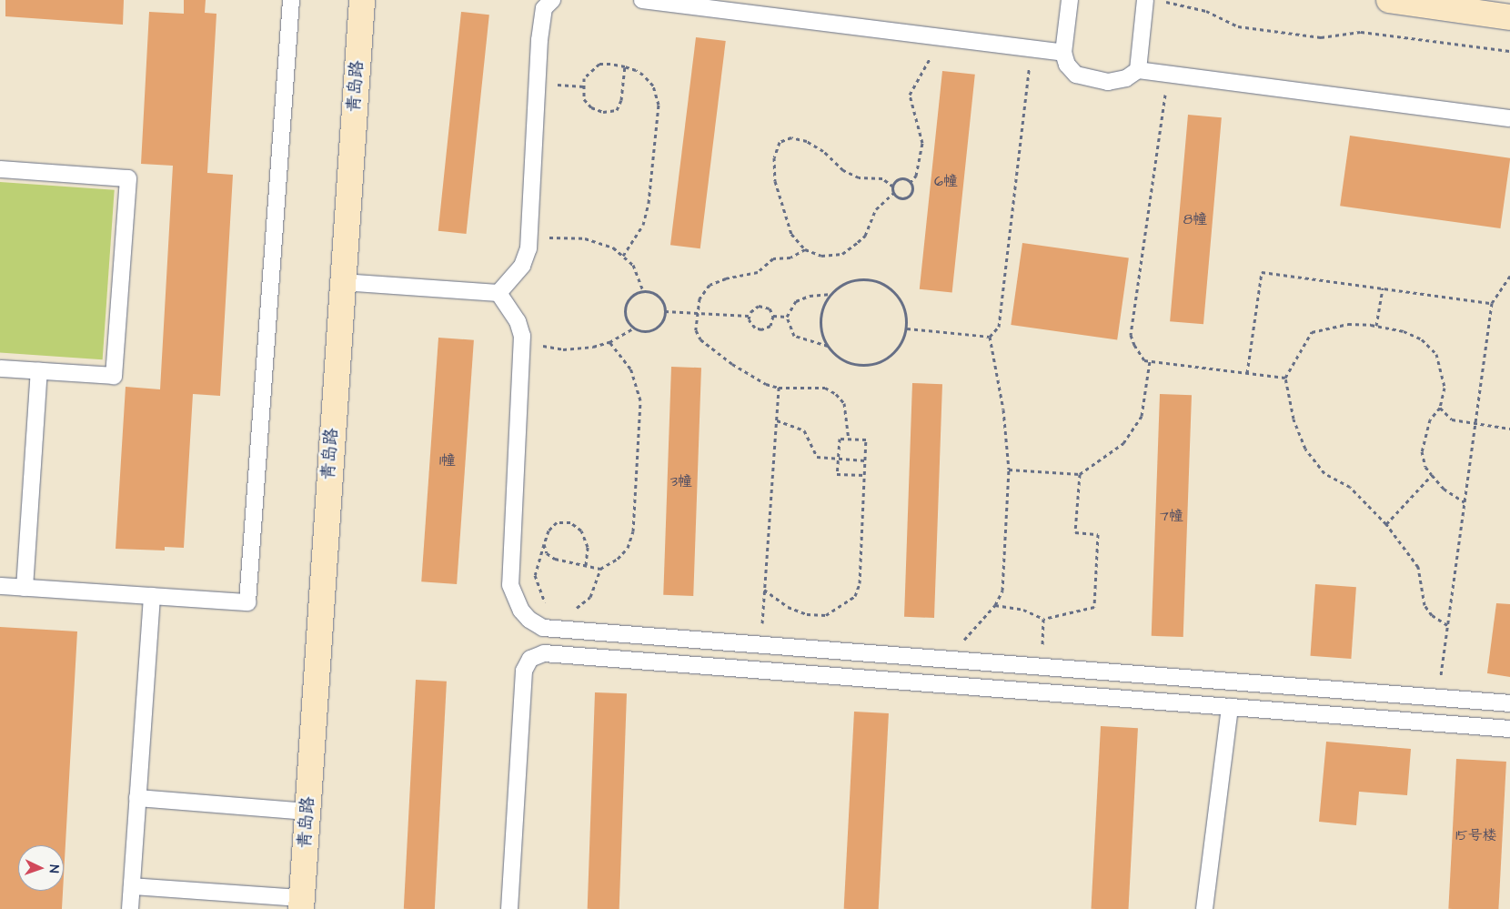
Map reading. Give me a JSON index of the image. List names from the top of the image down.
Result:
{
  "streets": {
    "street": ["青岛路"]
  },
  "house_numbers": [
    "6幢",
    "8幢",
    "1幢",
    "3幢",
    "7幢",
    "15号楼"
  ],
  "north": "right"
}
